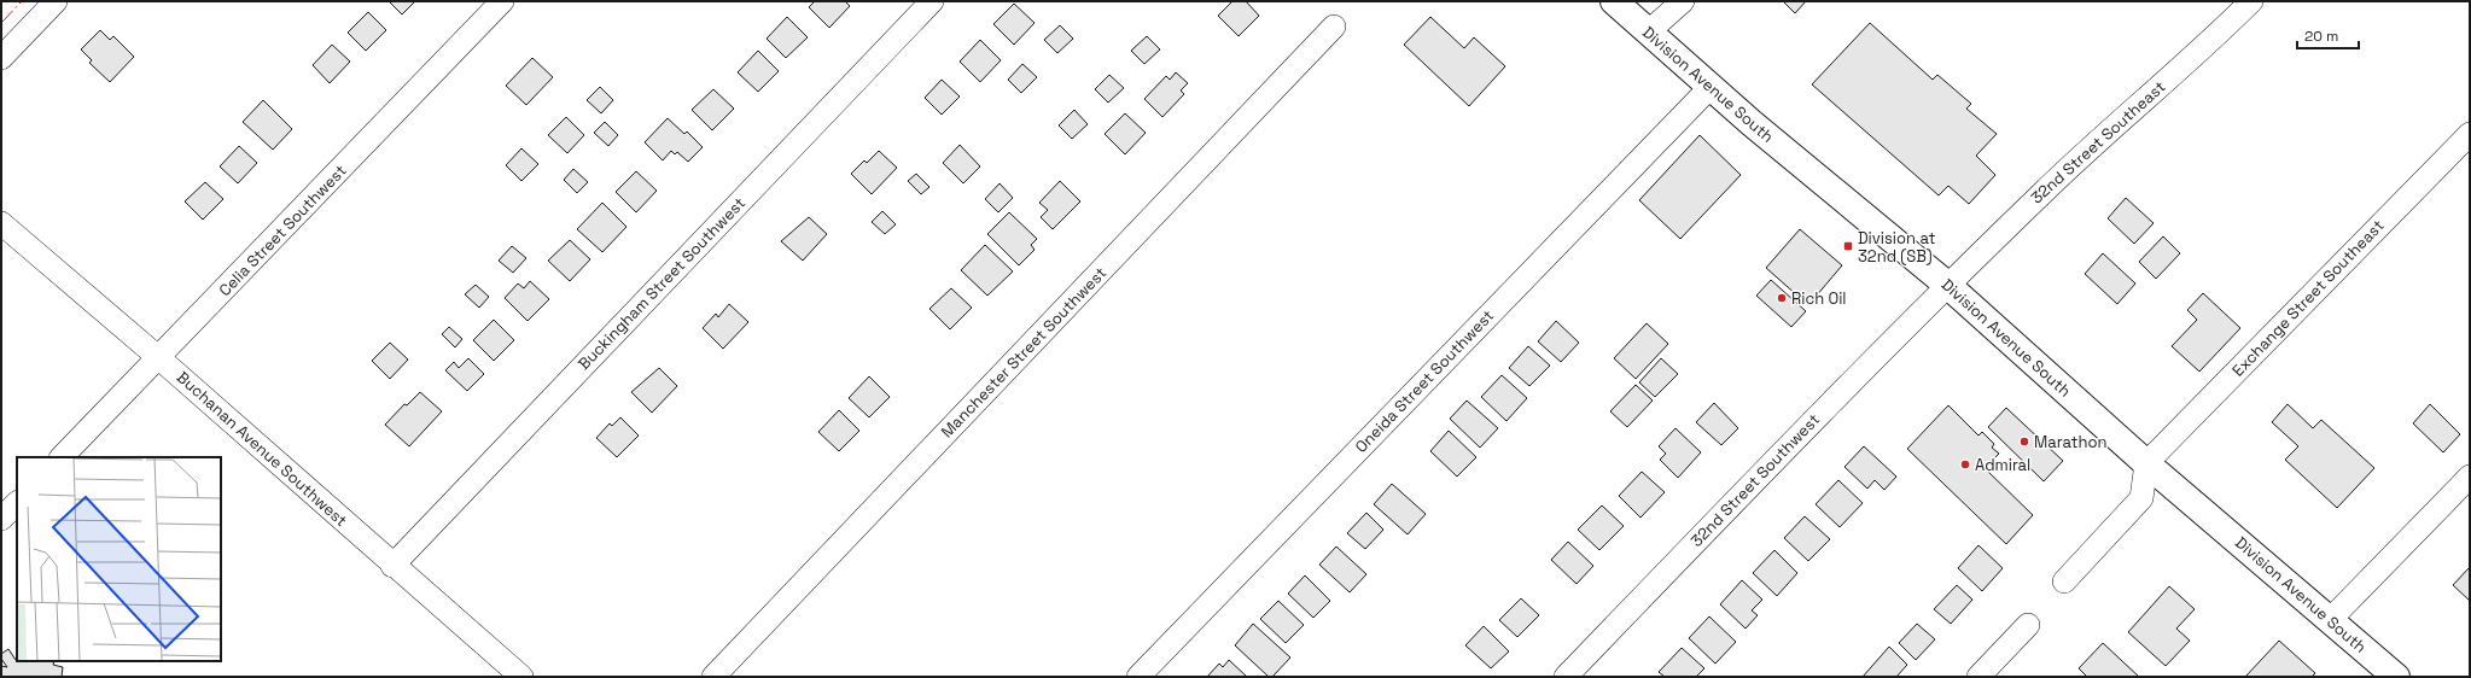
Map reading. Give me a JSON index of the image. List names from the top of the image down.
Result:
{
  "streets": {
    "main road": ["Division Avenue South"],
    "street": [
      "32nd Street Southeast",
      "Celia Street Southwest",
      "Buckingham Street Southwest",
      "Exchange Street Southeast",
      "Manchester Street Southwest",
      "Oneida Street Southwest",
      "Buchanan Avenue Southwest",
      "32nd Street Southwest"
    ]
  },
  "crossings": [
    ["Division Avenue South", "32nd Street Southeast"],
    ["Division Avenue South", "Exchange Street Southeast"],
    ["Division Avenue South", "Oneida Street Southwest"],
    ["Division Avenue South", "32nd Street Southwest"],
    ["32nd Street Southeast", "32nd Street Southwest"],
    ["Celia Street Southwest", "Buchanan Avenue Southwest"],
    ["Buckingham Street Southwest", "Buchanan Avenue Southwest"]
  ],
  "places": {
    "transit": ["Division at 32nd (SB)"],
    "other": ["Rich Oil", "Marathon", "Admiral"]
  },
  "scale_bar": "20 m"
}
